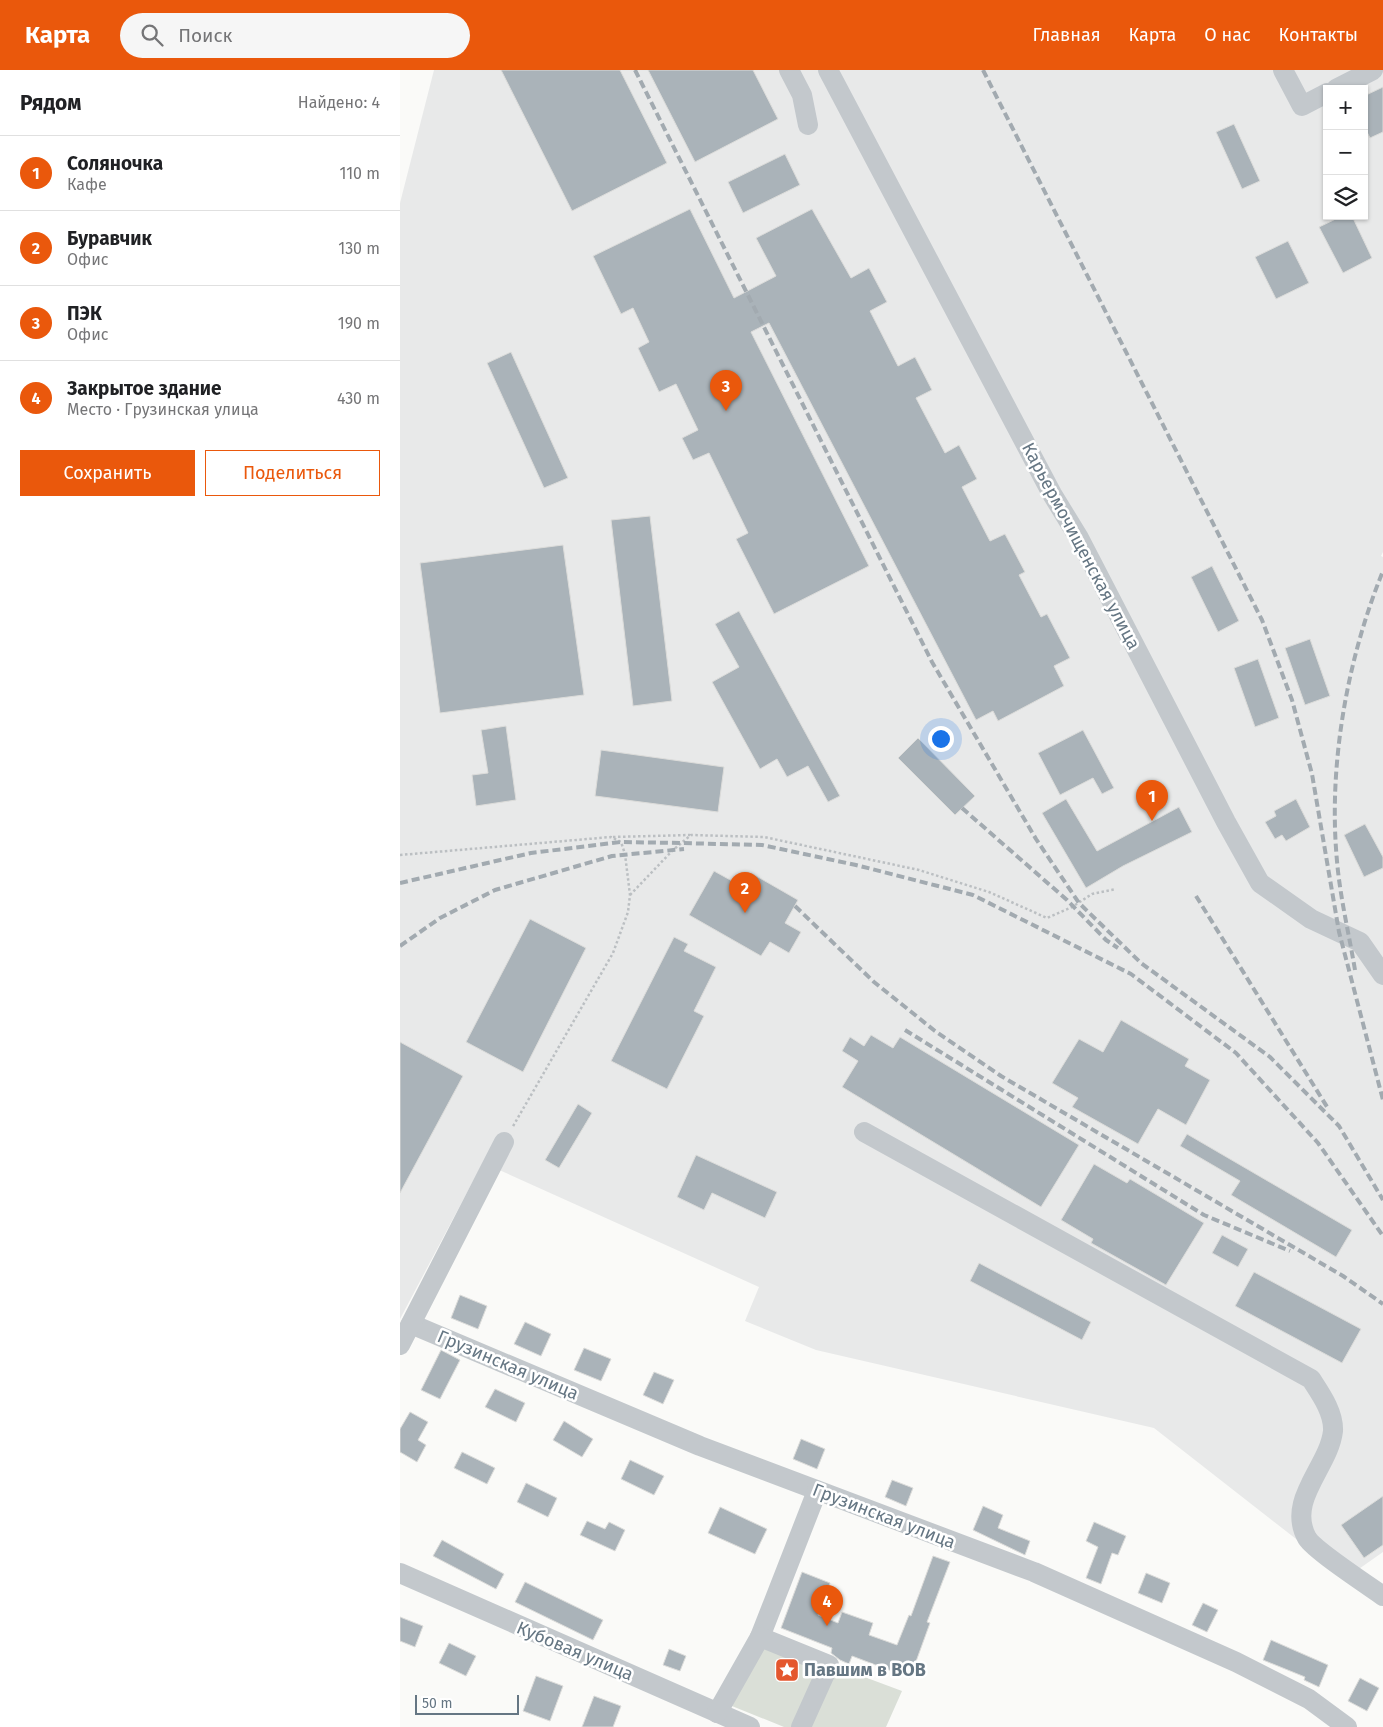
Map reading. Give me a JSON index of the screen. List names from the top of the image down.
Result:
{
  "streets": {
    "street": ["Карьермочищенская улица", "Грузинская улица", "Кубовая улица"]
  },
  "places": {
    "place": ["Павшим в ВОВ"]
  },
  "scale_bar": "50 m",
  "page": {
    "header": "Карта",
    "search": "Поиск",
    "nav": [
      "Главная",
      "Карта",
      "О нас",
      "Контакты"
    ],
    "heading": ["Рядом", "Найдено: 4"],
    "map_buttons": ["+", "−"],
    "list": [
      {
        "mark": "1",
        "name": "Соляночка",
        "note": "Кафе",
        "value": "110 m"
      },
      {
        "mark": "2",
        "name": "Буравчик",
        "note": "Офис",
        "value": "130 m"
      },
      {
        "mark": "3",
        "name": "ПЭК",
        "note": "Офис",
        "value": "190 m"
      },
      {
        "mark": "4",
        "name": "Закрытое здание",
        "note": "Место · Грузинская улица",
        "value": "430 m"
      }
    ],
    "pins": [
      "3",
      "1",
      "2",
      "4"
    ],
    "buttons": ["Сохранить", "Поделиться"],
    "scale": "50 m"
  }
}
